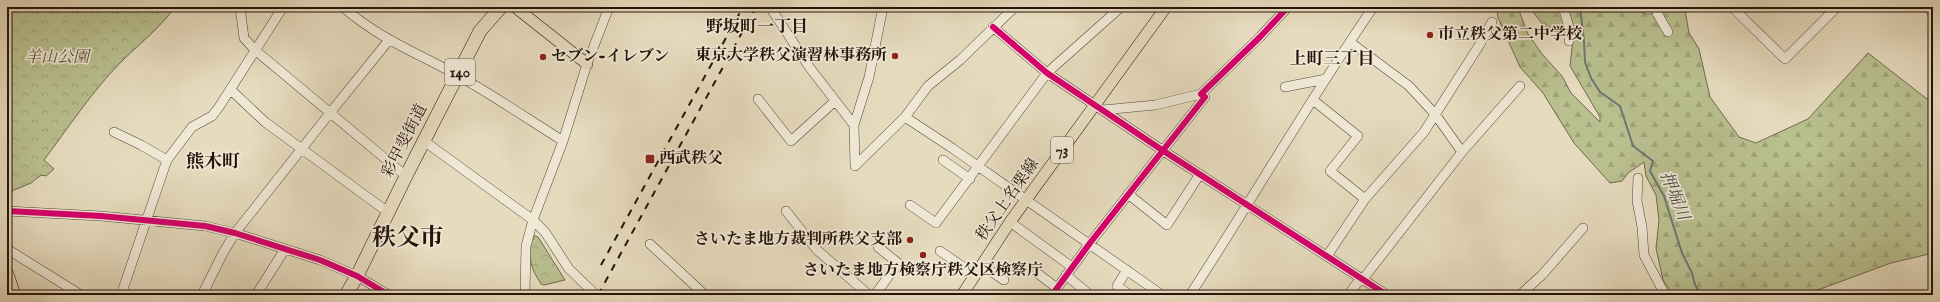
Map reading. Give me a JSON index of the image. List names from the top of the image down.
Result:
{
  "streets": {
    "highway": ["140", "彩甲斐街道"],
    "main road": ["73", "秩父上名栗線"]
  },
  "districts": [
    "野坂町一丁目",
    "上町三丁目",
    "熊木町",
    "秩父市"
  ],
  "water": ["押堀川"],
  "parks": ["羊山公園"],
  "places": {
    "other": [
      "市立秩父第二中学校",
      "東京大学秩父演習林事務所",
      "セブン-イレブン",
      "さいたま地方裁判所秩父支部",
      "さいたま地方検察庁秩父区検察庁"
    ],
    "transit": ["西武秩父"]
  }
}
